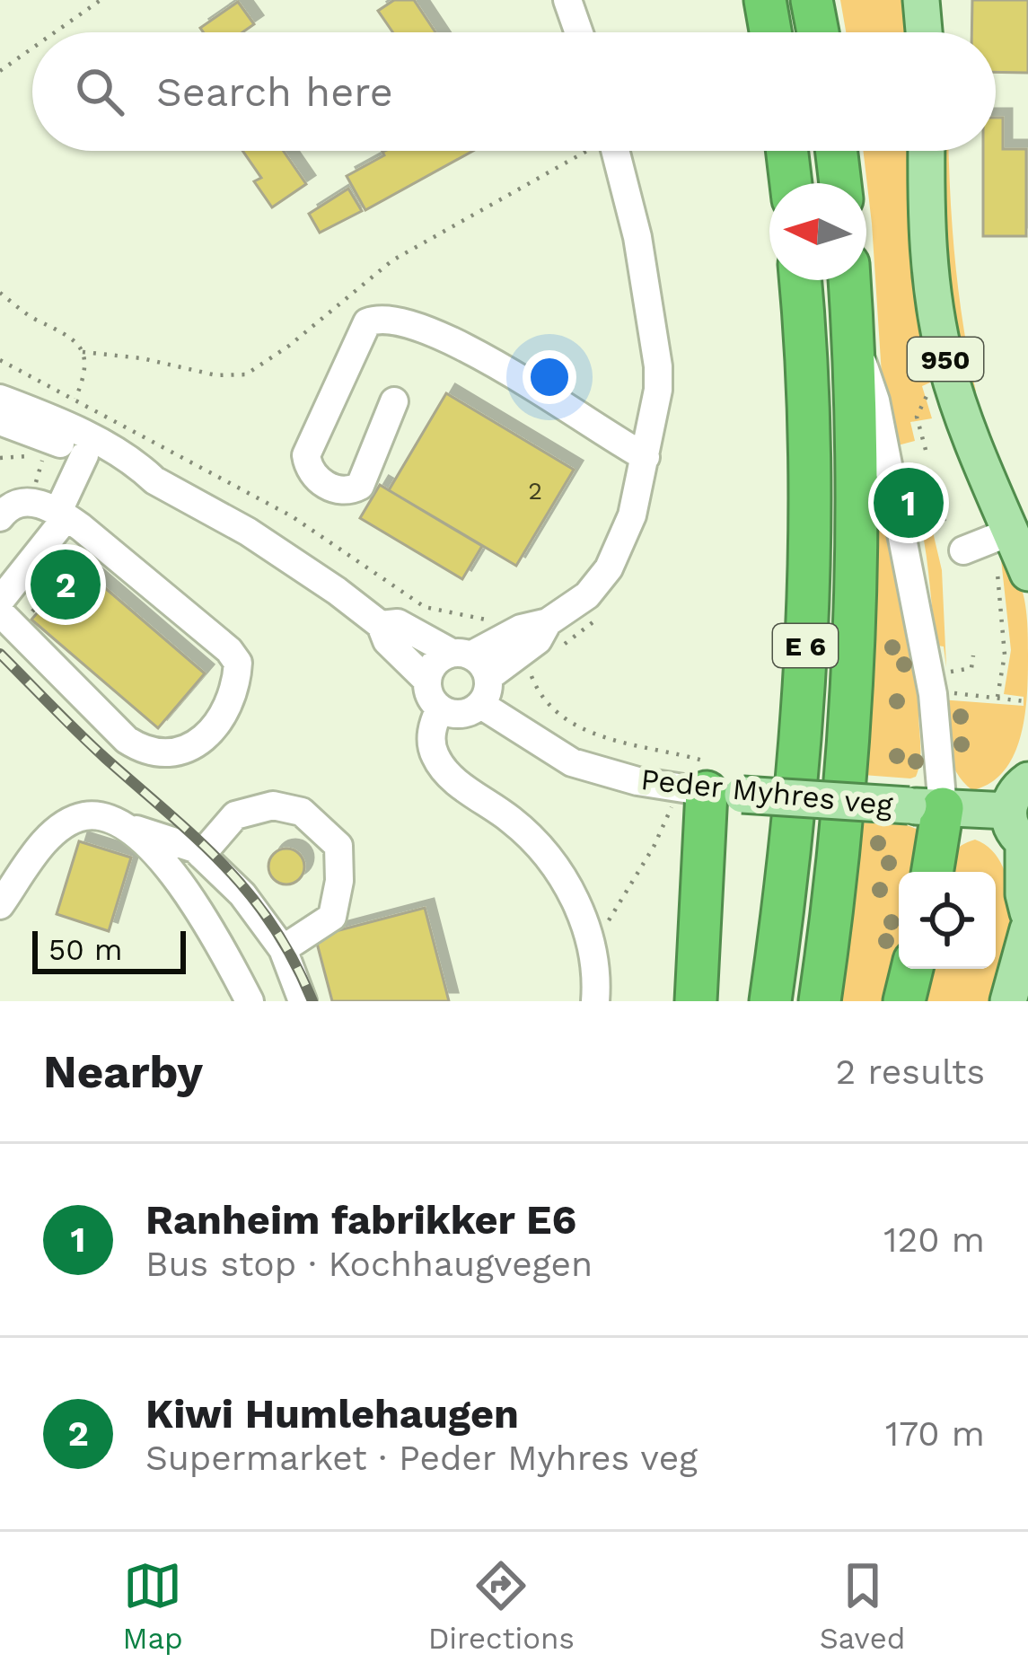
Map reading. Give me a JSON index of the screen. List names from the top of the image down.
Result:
{
  "streets": {
    "highway": ["E 6"],
    "main road": ["950", "Peder Myhres veg"]
  },
  "house_numbers": ["2"],
  "scale_bar": "50 m",
  "north": "left",
  "page": {
    "search": "Search here",
    "pins": ["1", "2"],
    "scale": "50 m",
    "heading": ["Nearby", "2 results"],
    "list": [
      {
        "mark": "1",
        "name": "Ranheim fabrikker E6",
        "note": "Bus stop · Kochhaugvegen",
        "value": "120 m"
      },
      {
        "mark": "2",
        "name": "Kiwi Humlehaugen",
        "note": "Supermarket · Peder Myhres veg",
        "value": "170 m"
      }
    ],
    "nav": ["Map", "Directions", "Saved"]
  }
}
